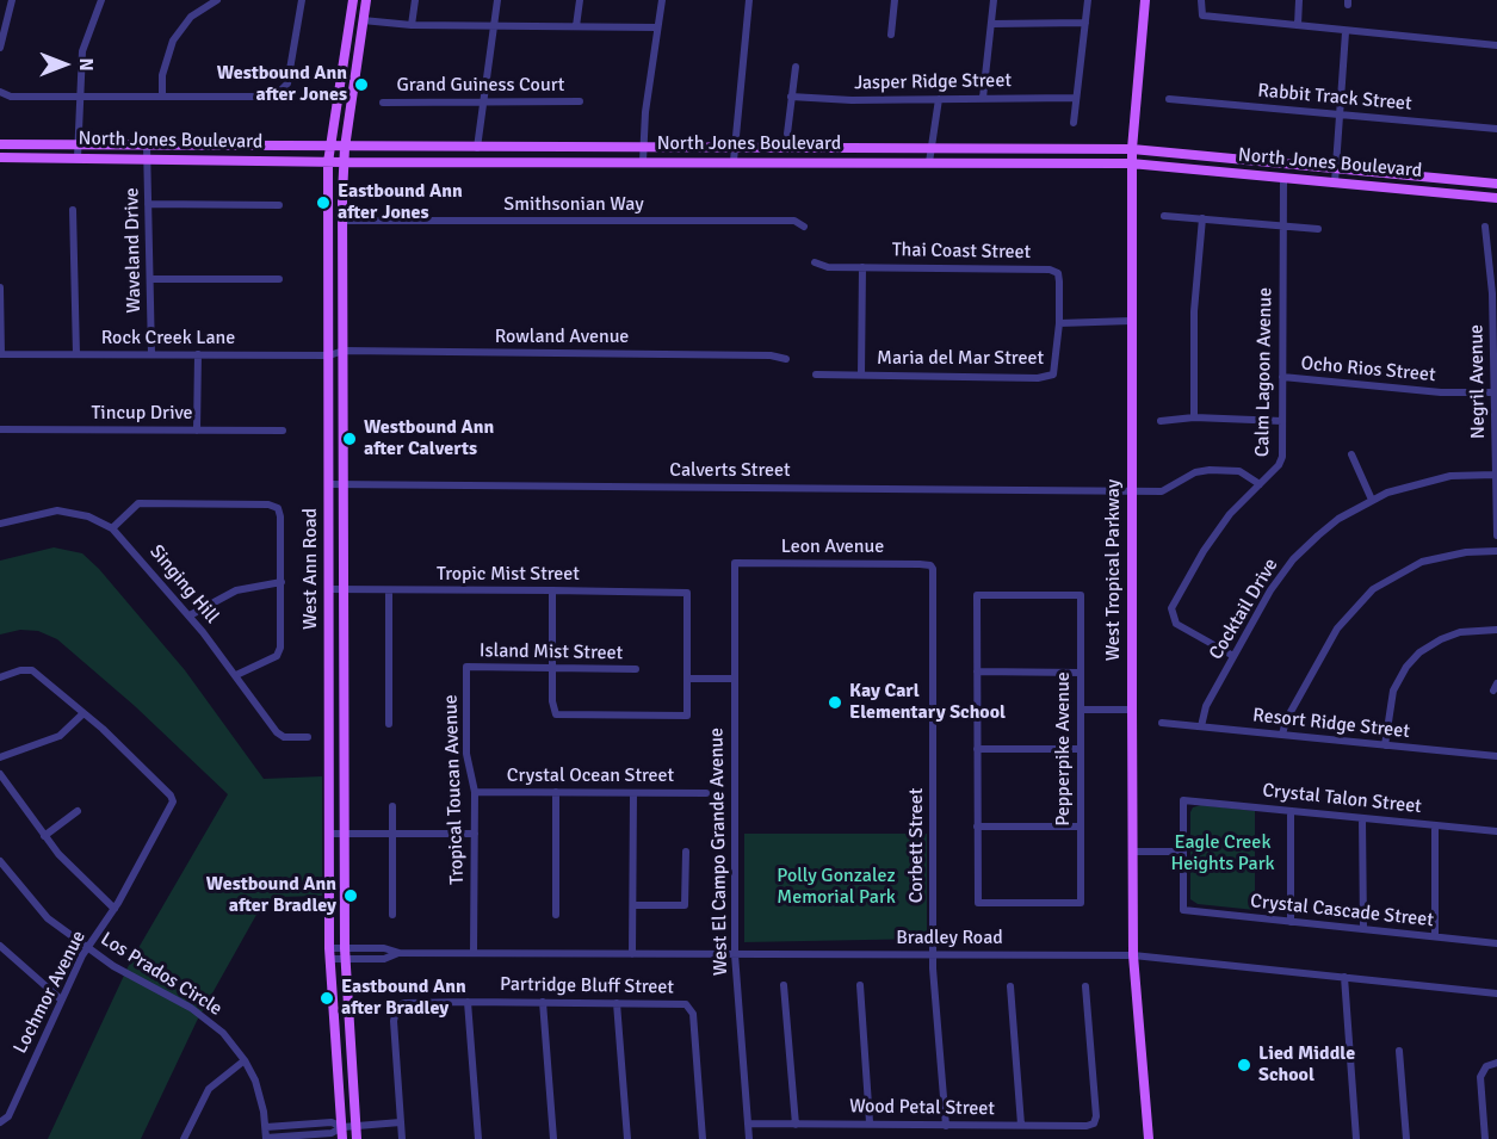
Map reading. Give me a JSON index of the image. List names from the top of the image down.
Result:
{
  "streets": {
    "main road": ["North Jones Boulevard", "West Ann Road", "West Tropical Parkway"],
    "street": [
      "Jasper Ridge Street",
      "Grand Guiness Court",
      "Rabbit Track Street",
      "Smithsonian Way",
      "Waveland Drive",
      "Thai Coast Street",
      "Rowland Avenue",
      "Rock Creek Lane",
      "Maria del Mar Street",
      "Ocho Rios Street",
      "Calm Lagoon Avenue",
      "Negril Avenue",
      "Tincup Drive",
      "Calverts Street",
      "Leon Avenue",
      "Tropic Mist Street",
      "Singing Hill",
      "Cocktail Drive",
      "Island Mist Street",
      "Resort Ridge Street",
      "Pepperpike Avenue",
      "Crystal Ocean Street",
      "Tropical Toucan Avenue",
      "Crystal Talon Street",
      "Corbett Street",
      "West El Campo Grande Avenue",
      "Crystal Cascade Street",
      "Bradley Road",
      "Los Prados Circle",
      "Partridge Bluff Street",
      "Lochmor Avenue",
      "Wood Petal Street"
    ]
  },
  "crossings": [
    ["North Jones Boulevard", "Waveland Drive"],
    ["North Jones Boulevard", "Calm Lagoon Avenue"],
    ["North Jones Boulevard", "West Ann Road"],
    ["North Jones Boulevard", "West Tropical Parkway"],
    ["Smithsonian Way", "West Ann Road"],
    ["Waveland Drive", "Rock Creek Lane"],
    ["Thai Coast Street", "Maria del Mar Street"],
    ["Rowland Avenue", "Rock Creek Lane"],
    ["Rowland Avenue", "West Ann Road"],
    ["Rock Creek Lane", "West Ann Road"],
    ["Ocho Rios Street", "Calm Lagoon Avenue"],
    ["Ocho Rios Street", "Negril Avenue"],
    ["Calm Lagoon Avenue", "Calverts Street"],
    ["Calm Lagoon Avenue", "Cocktail Drive"],
    ["Negril Avenue", "Cocktail Drive"],
    ["Calverts Street", "West Ann Road"],
    ["Calverts Street", "West Tropical Parkway"],
    ["Leon Avenue", "Corbett Street"],
    ["Leon Avenue", "West El Campo Grande Avenue"],
    ["West Ann Road", "Tropic Mist Street"],
    ["West Ann Road", "Bradley Road"],
    ["West Tropical Parkway", "Bradley Road"],
    ["Cocktail Drive", "Resort Ridge Street"],
    ["Island Mist Street", "Tropical Toucan Avenue"],
    ["Crystal Ocean Street", "Tropical Toucan Avenue"],
    ["Tropical Toucan Avenue", "Bradley Road"],
    ["Crystal Talon Street", "Crystal Cascade Street"],
    ["Corbett Street", "Bradley Road"],
    ["Corbett Street", "Wood Petal Street"],
    ["West El Campo Grande Avenue", "Bradley Road"],
    ["West El Campo Grande Avenue", "Wood Petal Street"],
    ["Los Prados Circle", "Lochmor Avenue"]
  ],
  "parks": ["Eagle Creek Heights Park", "Polly Gonzalez Memorial Park"],
  "places": [
    "Westbound Ann after Jones",
    "Eastbound Ann after Jones",
    "Westbound Ann after Calverts",
    "Kay Carl Elementary School",
    "Westbound Ann after Bradley",
    "Eastbound Ann after Bradley",
    "Lied Middle School"
  ],
  "north": "right"
}
